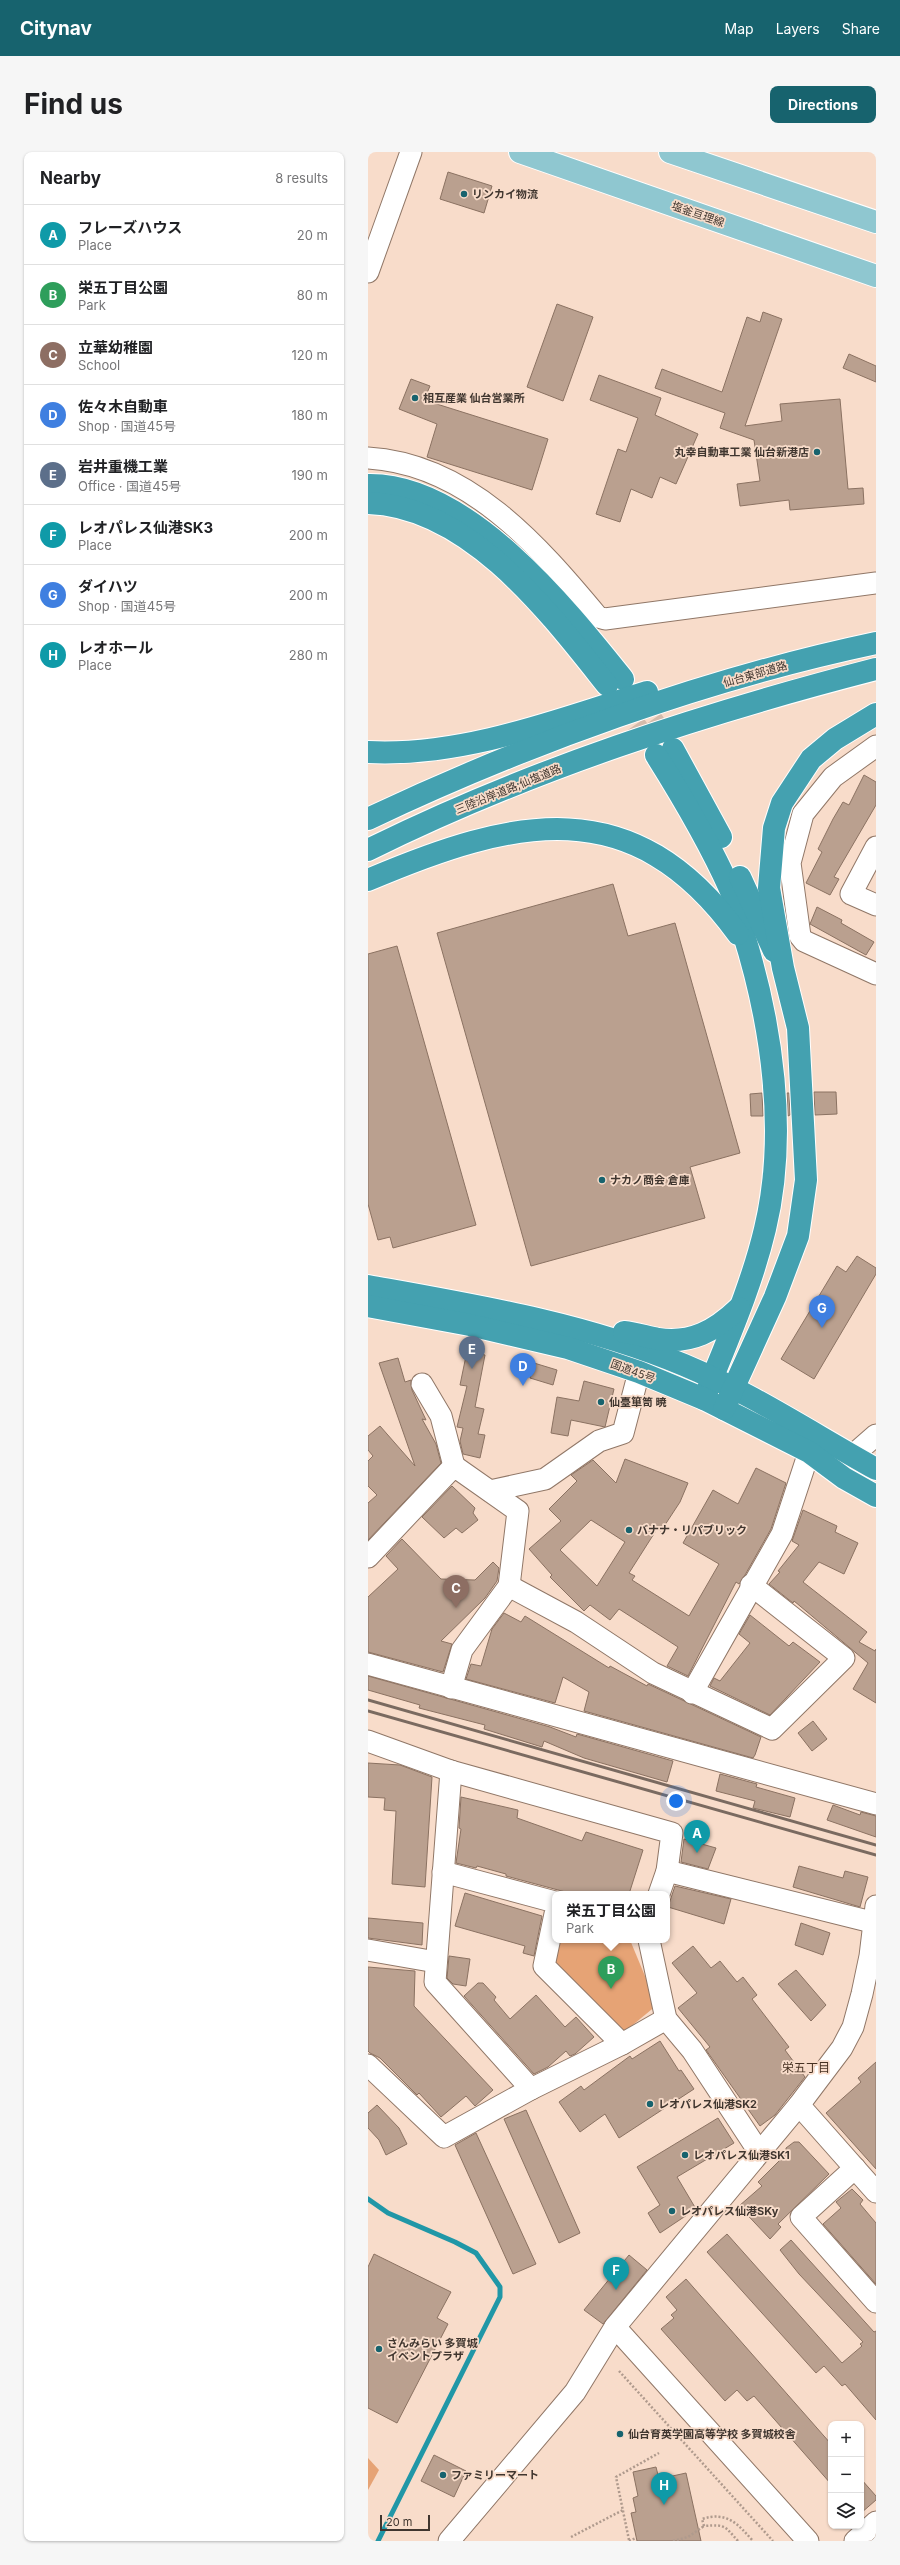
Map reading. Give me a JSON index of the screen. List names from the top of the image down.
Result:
{
  "streets": {
    "highway": ["仙台東部道路", "三陸沿岸道路;仙塩道路", "国道45号"],
    "main road": ["塩釜亘理線"]
  },
  "districts": ["栄五丁目"],
  "places": [
    "リンカイ物流",
    "相互産業 仙台営業所",
    "丸幸自動車工業 仙台新港店",
    "ナカノ商会 倉庫",
    "仙臺箪笥 暁",
    "バナナ・リパブリック",
    "レオパレス仙港SK2",
    "レオパレス仙港SK1",
    "レオパレス仙港SKy",
    "さんみらい 多賀城 イベントプラザ",
    "仙台育英学園高等学校 多賀城校舎",
    "ファミリーマート"
  ],
  "scale_bar": "20 m",
  "page": {
    "header": "Citynav",
    "nav": ["Map", "Layers", "Share"],
    "buttons": "Directions",
    "title": "Find us",
    "heading": ["Nearby", "8 results"],
    "list": [
      {
        "mark": "A",
        "name": "フレーズハウス",
        "note": "Place",
        "value": "20 m"
      },
      {
        "mark": "B",
        "name": "栄五丁目公園",
        "note": "Park",
        "value": "80 m"
      },
      {
        "mark": "C",
        "name": "立華幼稚園",
        "note": "School",
        "value": "120 m"
      },
      {
        "mark": "D",
        "name": "佐々木自動車",
        "note": "Shop · 国道45号",
        "value": "180 m"
      },
      {
        "mark": "E",
        "name": "岩井重機工業",
        "note": "Office · 国道45号",
        "value": "190 m"
      },
      {
        "mark": "F",
        "name": "レオパレス仙港SK3",
        "note": "Place",
        "value": "200 m"
      },
      {
        "mark": "G",
        "name": "ダイハツ",
        "note": "Shop · 国道45号",
        "value": "200 m"
      },
      {
        "mark": "H",
        "name": "レオホール",
        "note": "Place",
        "value": "280 m"
      }
    ],
    "pins": [
      "G",
      "E",
      "D",
      "C",
      "A",
      "B",
      "F",
      "H"
    ],
    "popup": ["栄五丁目公園", "Park"],
    "map_buttons": ["+", "−"],
    "scale": "20 m"
  }
}
